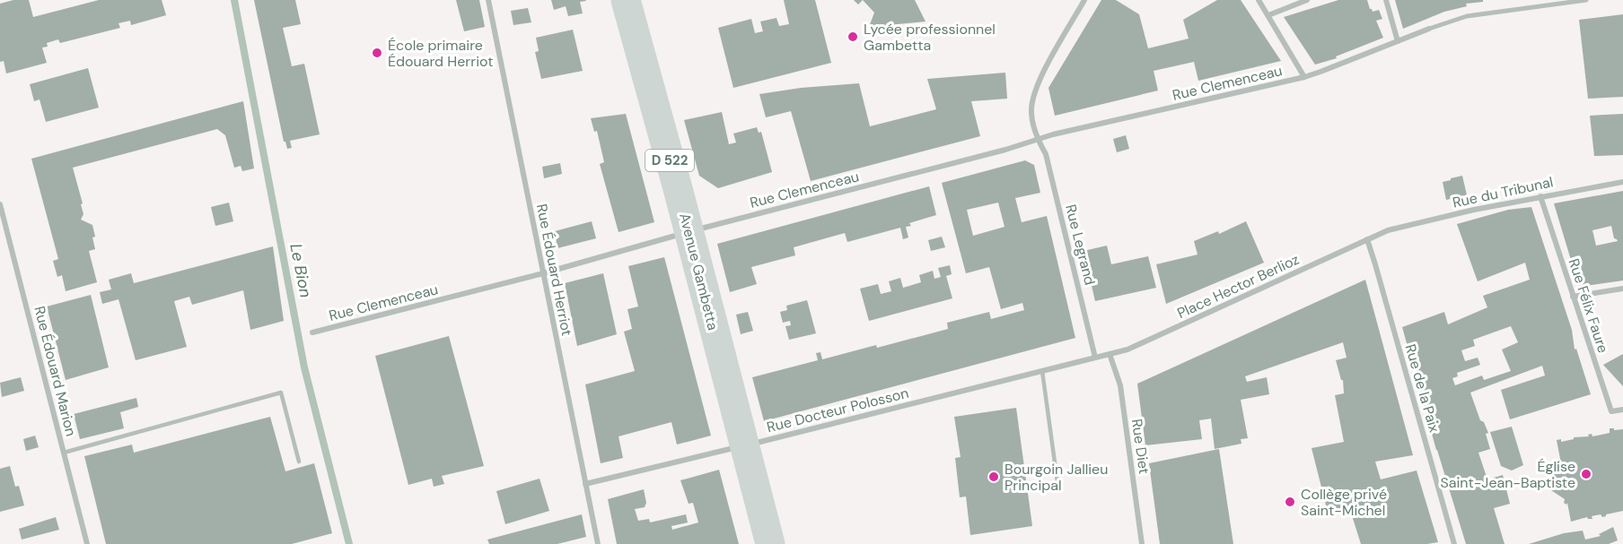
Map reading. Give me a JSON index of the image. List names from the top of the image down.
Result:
{
  "streets": {
    "main road": ["D 522", "Avenue Gambetta"],
    "street": [
      "Rue Clemenceau",
      "Rue du Tribunal",
      "Rue Legrand",
      "Rue Édouard Herriot",
      "Place Hector Berlioz",
      "Rue Félix Faure",
      "Rue Édouard Marion",
      "Rue de la Paix",
      "Rue Docteur Polosson",
      "Rue Diet"
    ]
  },
  "crossings": [
    ["Rue Clemenceau", "Rue Legrand"],
    ["Rue Clemenceau", "Rue Édouard Herriot"],
    ["Rue Clemenceau", "Avenue Gambetta"],
    ["Rue du Tribunal", "Place Hector Berlioz"],
    ["Rue du Tribunal", "Rue Félix Faure"],
    ["Rue Legrand", "Place Hector Berlioz"],
    ["Rue Legrand", "Rue Docteur Polosson"],
    ["Rue Édouard Herriot", "Rue Docteur Polosson"],
    ["Avenue Gambetta", "Rue Docteur Polosson"],
    ["Place Hector Berlioz", "Rue de la Paix"],
    ["Place Hector Berlioz", "Rue Docteur Polosson"],
    ["Place Hector Berlioz", "Rue Diet"]
  ],
  "water": ["Le Bion"],
  "places": [
    "Lycée professionnel Gambetta",
    "École primaire Édouard Herriot",
    "Église Saint-Jean-Baptiste",
    "Bourgoin Jallieu Principal",
    "Collège privé Saint-Michel"
  ]
}
